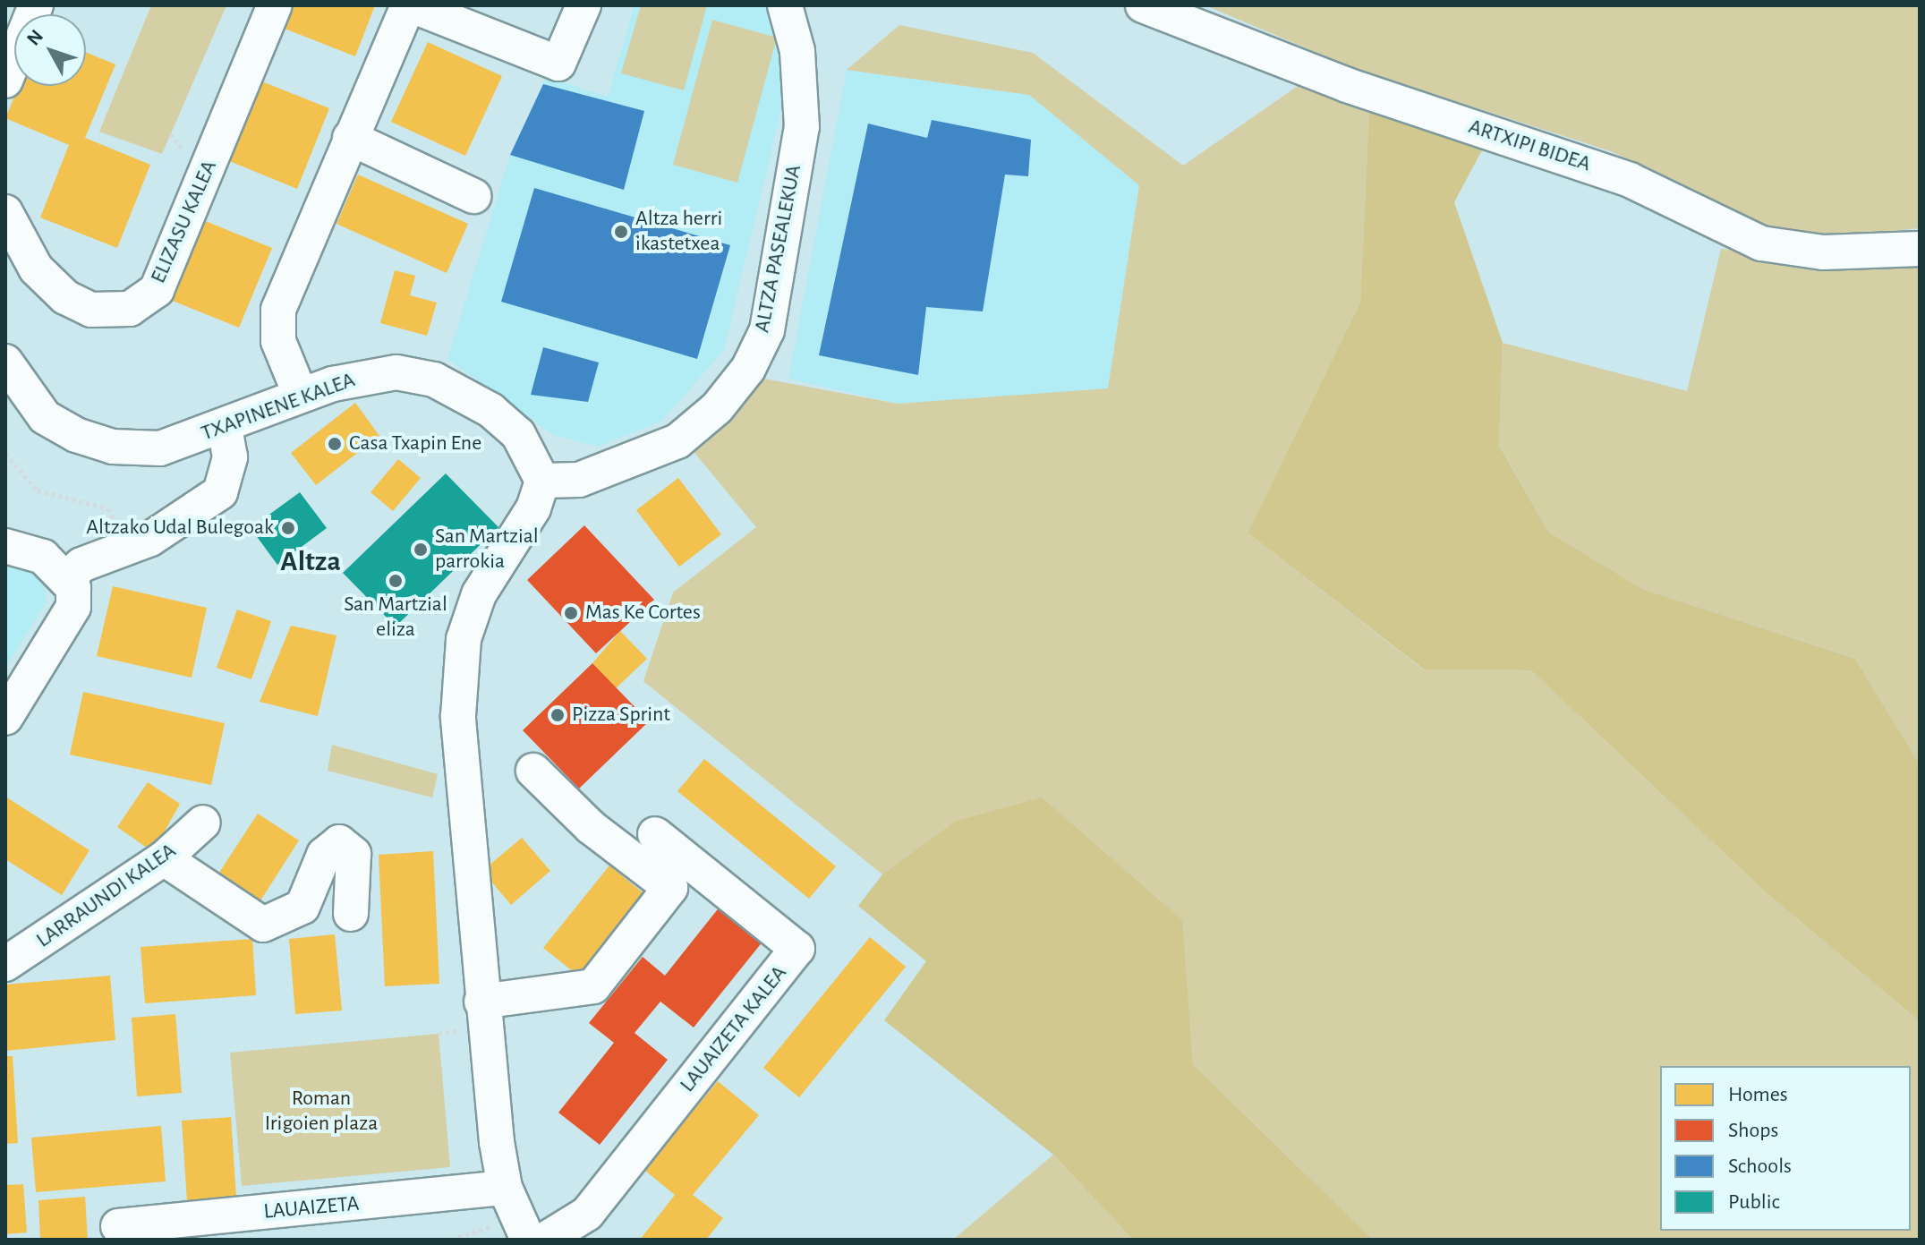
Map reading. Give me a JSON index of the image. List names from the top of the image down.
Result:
{
  "streets": {
    "street": [
      "ARTXIPI BIDEA",
      "ELIZASU KALEA",
      "ALTZA PASEALEKUA",
      "TXAPINENE KALEA",
      "LARRAUNDI KALEA",
      "LAUAIZETA KALEA",
      "LAUAIZETA"
    ]
  },
  "crossings": [
    ["ALTZA PASEALEKUA", "TXAPINENE KALEA"]
  ],
  "districts": ["Altza"],
  "parks": ["Roman Irigoien plaza"],
  "places": [
    "Altza herri ikastetxea",
    "Casa Txapin Ene",
    "Altzako Udal Bulegoak",
    "San Martzial parrokia",
    "San Martzial eliza",
    "Mas Ke Cortes",
    "Pizza Sprint"
  ],
  "legend": [
    "Homes",
    "Shops",
    "Schools",
    "Public"
  ],
  "north": "top left"
}
